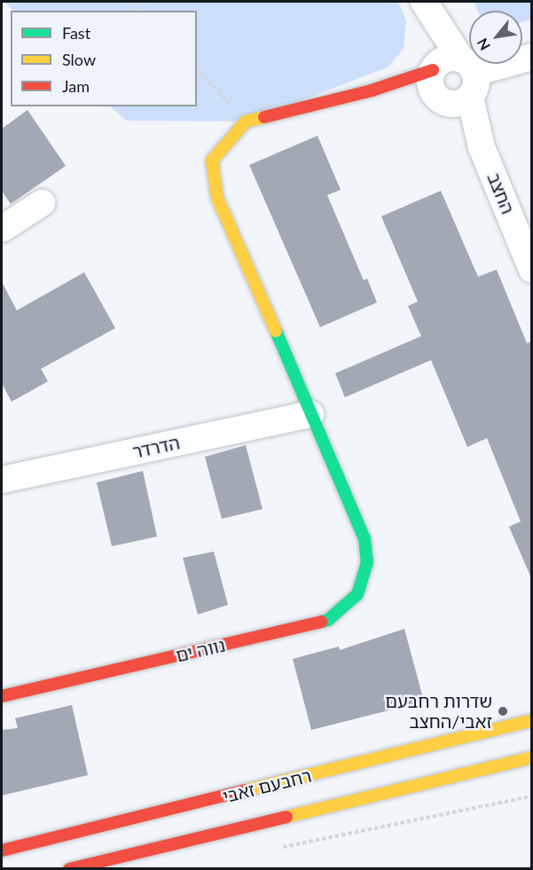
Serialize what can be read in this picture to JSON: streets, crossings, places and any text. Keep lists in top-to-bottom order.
{
  "streets": {
    "street": [
      "החצב",
      "הדרדר",
      "נווה ים",
      "רחבעם זאבי"
    ]
  },
  "crossings": [
    ["הדרדר", "נווה ים"]
  ],
  "places": ["שדרות רחבעם זאבי/החצב"],
  "legend": ["Fast", "Slow", "Jam"],
  "north": "bottom left"
}
